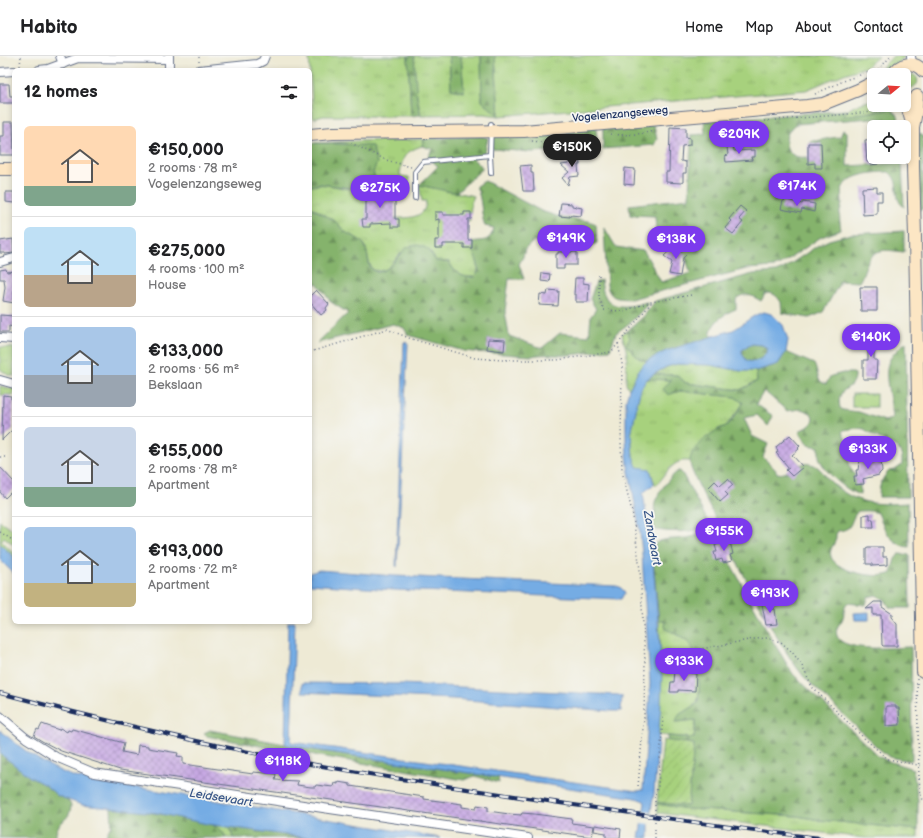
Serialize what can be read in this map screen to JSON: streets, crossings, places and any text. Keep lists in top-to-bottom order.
{
  "streets": {
    "main road": ["Vogelenzangseweg"]
  },
  "water": ["Zandvaart", "Leidsevaart"],
  "north": "right",
  "page": {
    "header": "Habito",
    "nav": [
      "Home",
      "Map",
      "About",
      "Contact"
    ],
    "heading": "12 homes",
    "list": [
      {
        "name": "€150,000",
        "note": "2 rooms · 78 m² · Vogelenzangseweg"
      },
      {
        "name": "€275,000",
        "note": "4 rooms · 100 m² · House"
      },
      {
        "name": "€133,000",
        "note": "2 rooms · 56 m² · Bekslaan"
      },
      {
        "name": "€155,000",
        "note": "2 rooms · 78 m² · Apartment"
      },
      {
        "name": "€193,000",
        "note": "2 rooms · 72 m² · Apartment"
      }
    ],
    "price": [
      "€209K",
      "€150K",
      "€174K",
      "€275K",
      "€149K",
      "€138K",
      "€140K",
      "€133K",
      "€155K",
      "€193K",
      "€133K",
      "€118K"
    ]
  }
}
